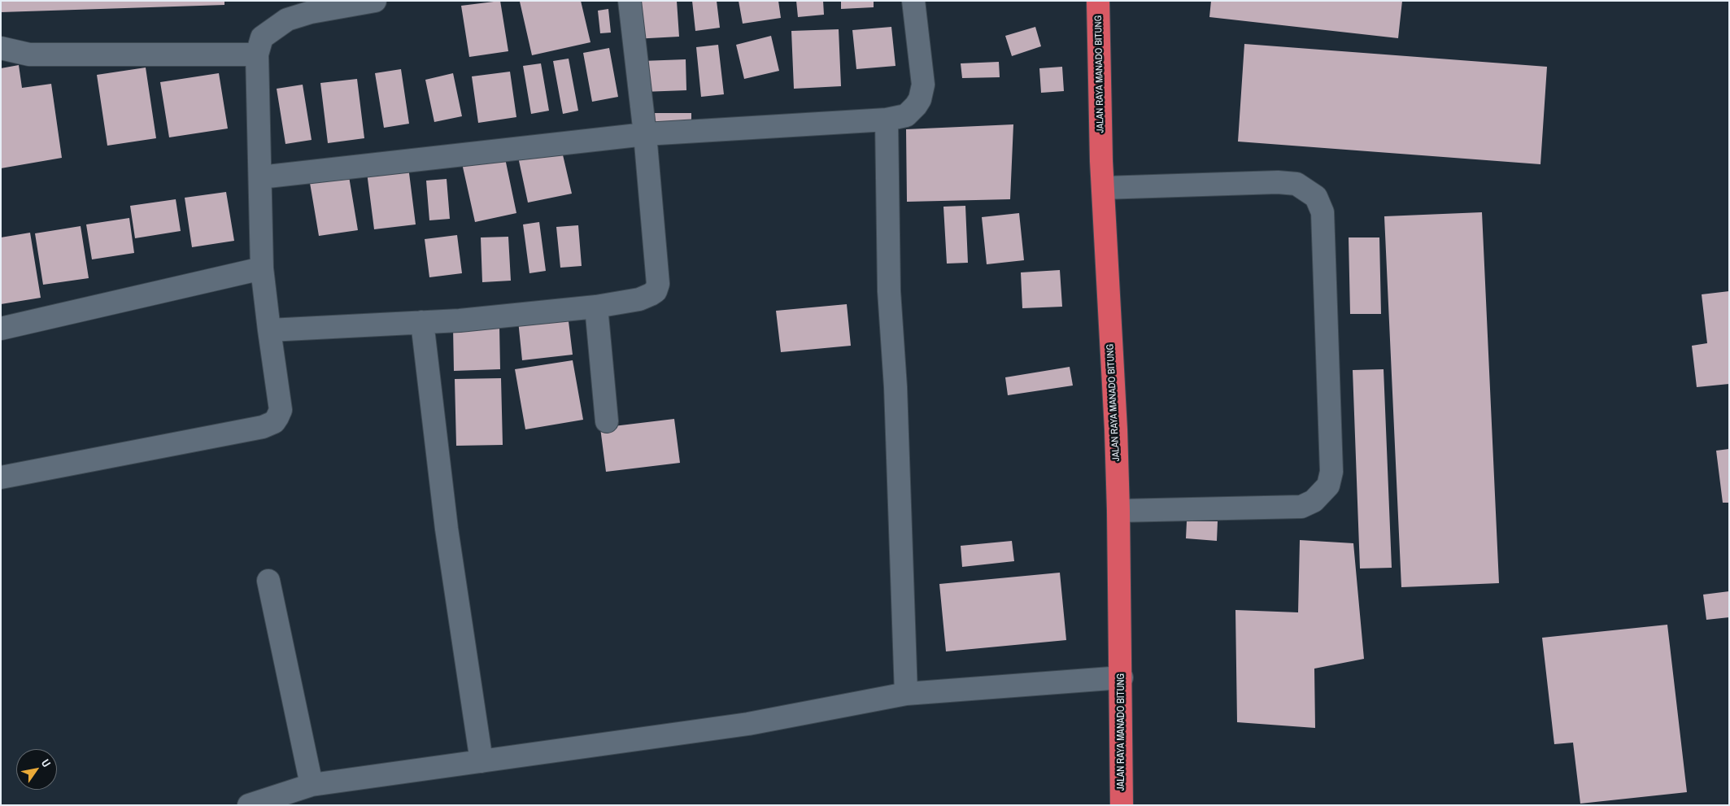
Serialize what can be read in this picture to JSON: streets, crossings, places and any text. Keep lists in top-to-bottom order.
{
  "streets": {
    "highway": ["JALAN RAYA MANADO BITUNG"]
  },
  "north": "top right"
}
